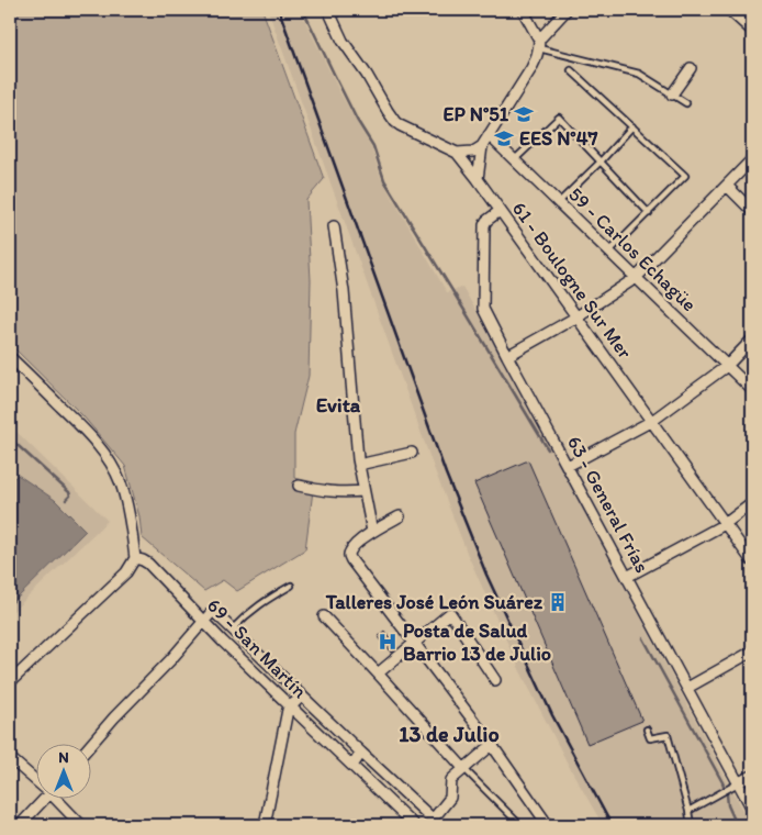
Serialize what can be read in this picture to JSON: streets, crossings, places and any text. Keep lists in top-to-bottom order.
{
  "streets": {
    "street": [
      "59 - Carlos Echagüe",
      "61 - Boulogne Sur Mer",
      "63 - General Frías",
      "69 - San Martín"
    ]
  },
  "crossings": [
    ["61 - Boulogne Sur Mer", "63 - General Frías"]
  ],
  "districts": ["Evita", "13 de Julio"],
  "places": {
    "school or university": ["EP N°51", "EES N°47"],
    "building": ["Talleres José León Suárez"],
    "hospital": ["Posta de Salud Barrio 13 de Julio"]
  },
  "north": "top"
}
